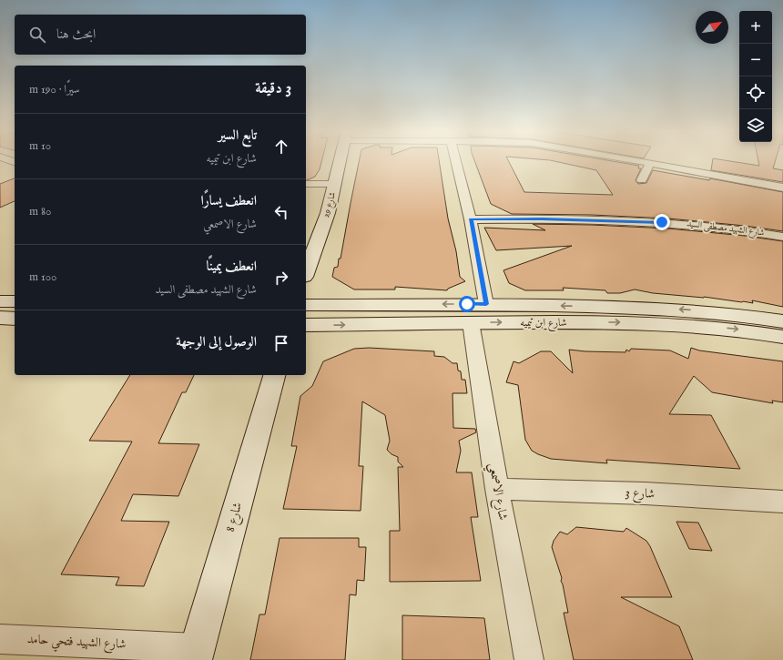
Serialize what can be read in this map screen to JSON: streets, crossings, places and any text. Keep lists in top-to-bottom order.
{
  "streets": {
    "street": [
      "شارع 29",
      "شارع الشهيد مصطفى السيد",
      "شارع ابن تيميه",
      "شارع الاصمعي",
      "شارع 3",
      "شارع 8",
      "شارع الشهيد فتحي حامد"
    ]
  },
  "crossings": [
    ["شارع ابن تيميه", "شارع الاصمعي"],
    ["شارع الاصمعي", "شارع 3"],
    ["شارع 8", "شارع الشهيد فتحي حامد"]
  ],
  "north": "top right",
  "page": {
    "map_buttons": ["+", "−"],
    "search": "ابحث هنا",
    "heading": ["3 دقيقة", "سيرًا · 190 m"],
    "list": [
      ["تابع السير", "شارع ابن تيميه", "10 m"],
      ["انعطف يسارًا", "شارع الاصمعي", "80 m"],
      ["انعطف يمينًا", "شارع الشهيد مصطفى السيد", "100 m"],
      "الوصول إلى الوجهة"
    ]
  }
}
